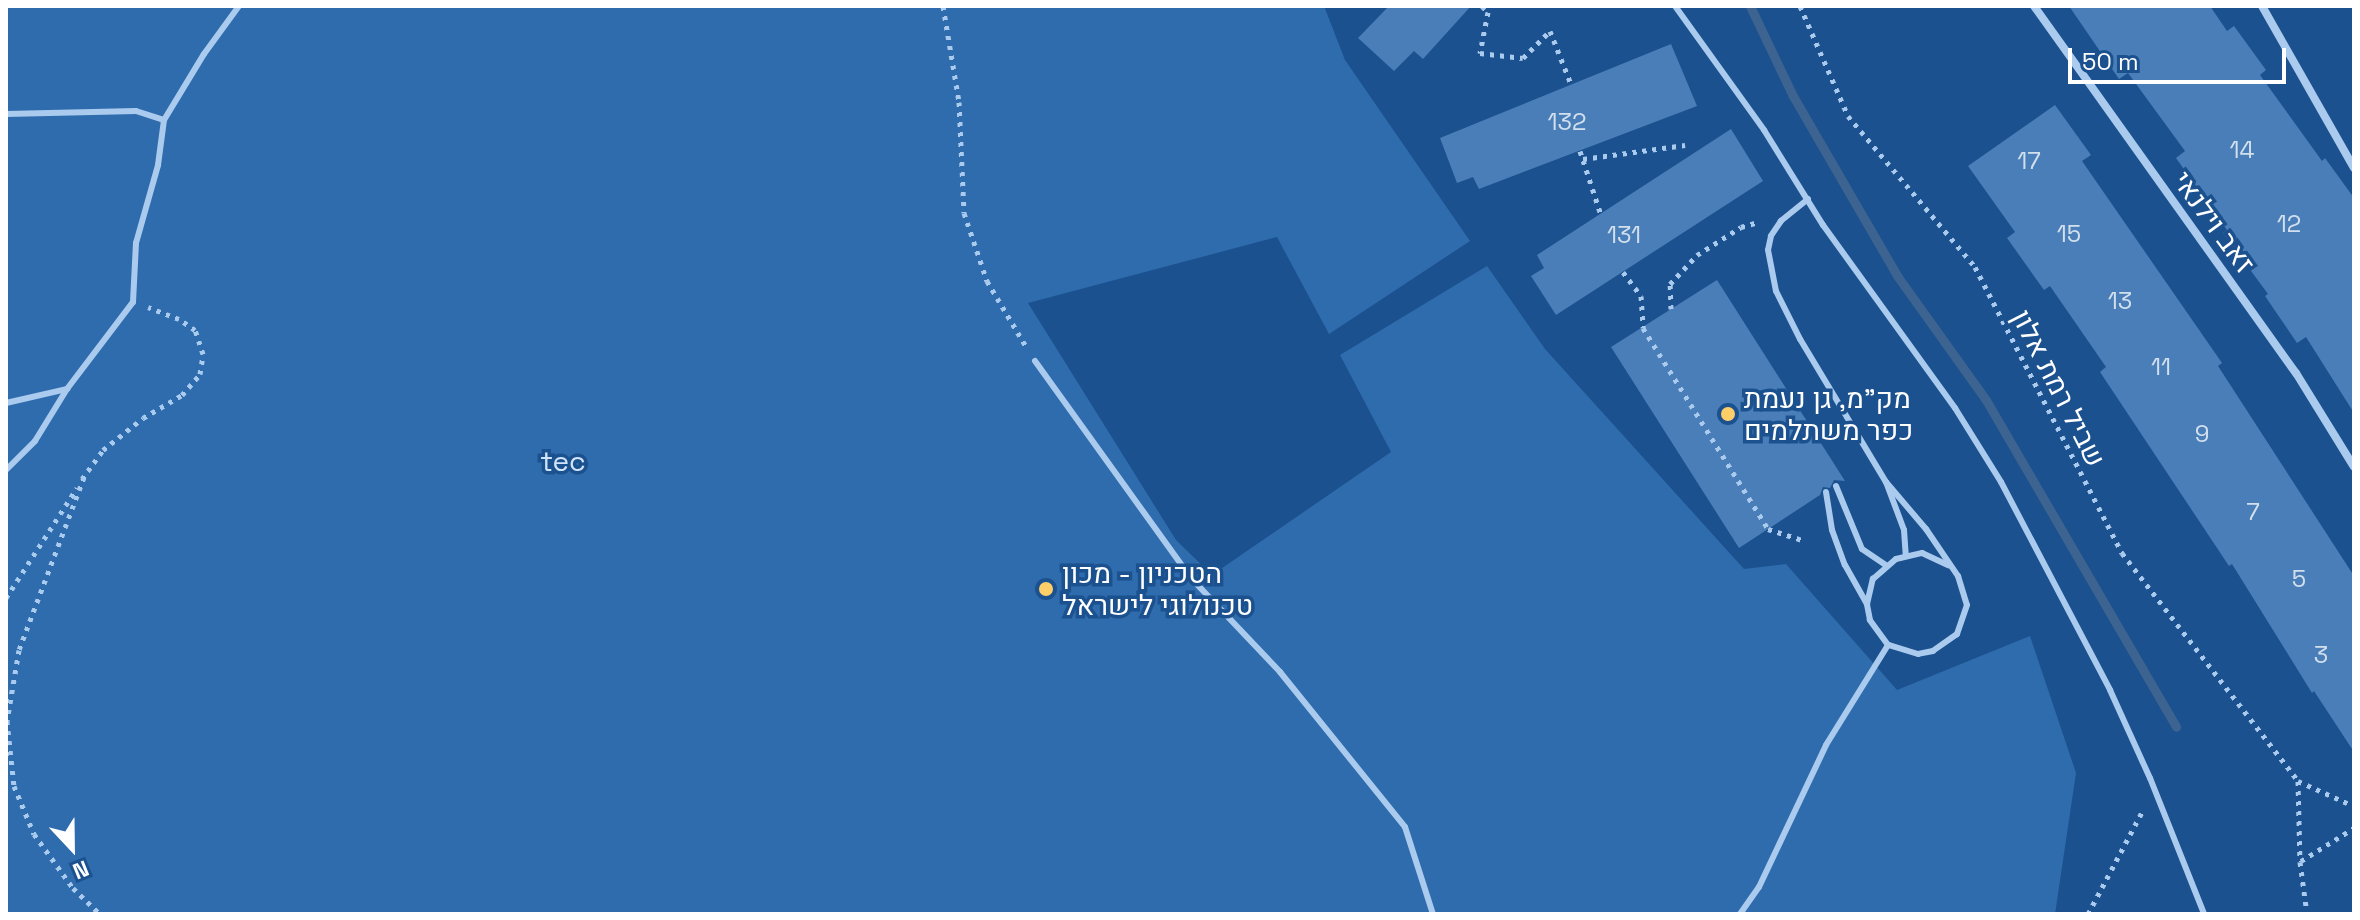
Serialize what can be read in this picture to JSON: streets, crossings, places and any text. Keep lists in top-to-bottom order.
{
  "streets": {
    "street": ["זאב וילנאי"],
    "path": ["שביל רמת אלון"]
  },
  "parks": ["tec"],
  "places": ["מק\"מ, גן נעמת כפר משתלמים", "הטכניון - מכון טכנולוגי לישראל"],
  "house_numbers": [
    "132",
    "14",
    "17",
    "12",
    "15",
    "131",
    "13",
    "11",
    "9",
    "7",
    "5",
    "3"
  ],
  "scale_bar": "50 m",
  "north": "bottom"
}
